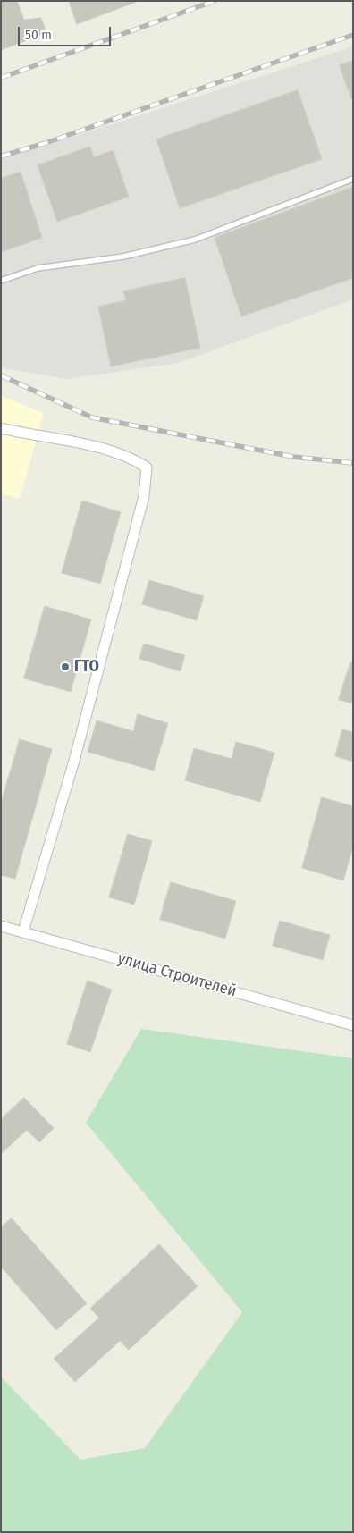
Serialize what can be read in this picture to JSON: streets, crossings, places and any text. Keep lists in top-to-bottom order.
{
  "streets": {
    "street": ["улица Строителей"]
  },
  "places": ["ГТО"],
  "scale_bar": "50 m"
}
